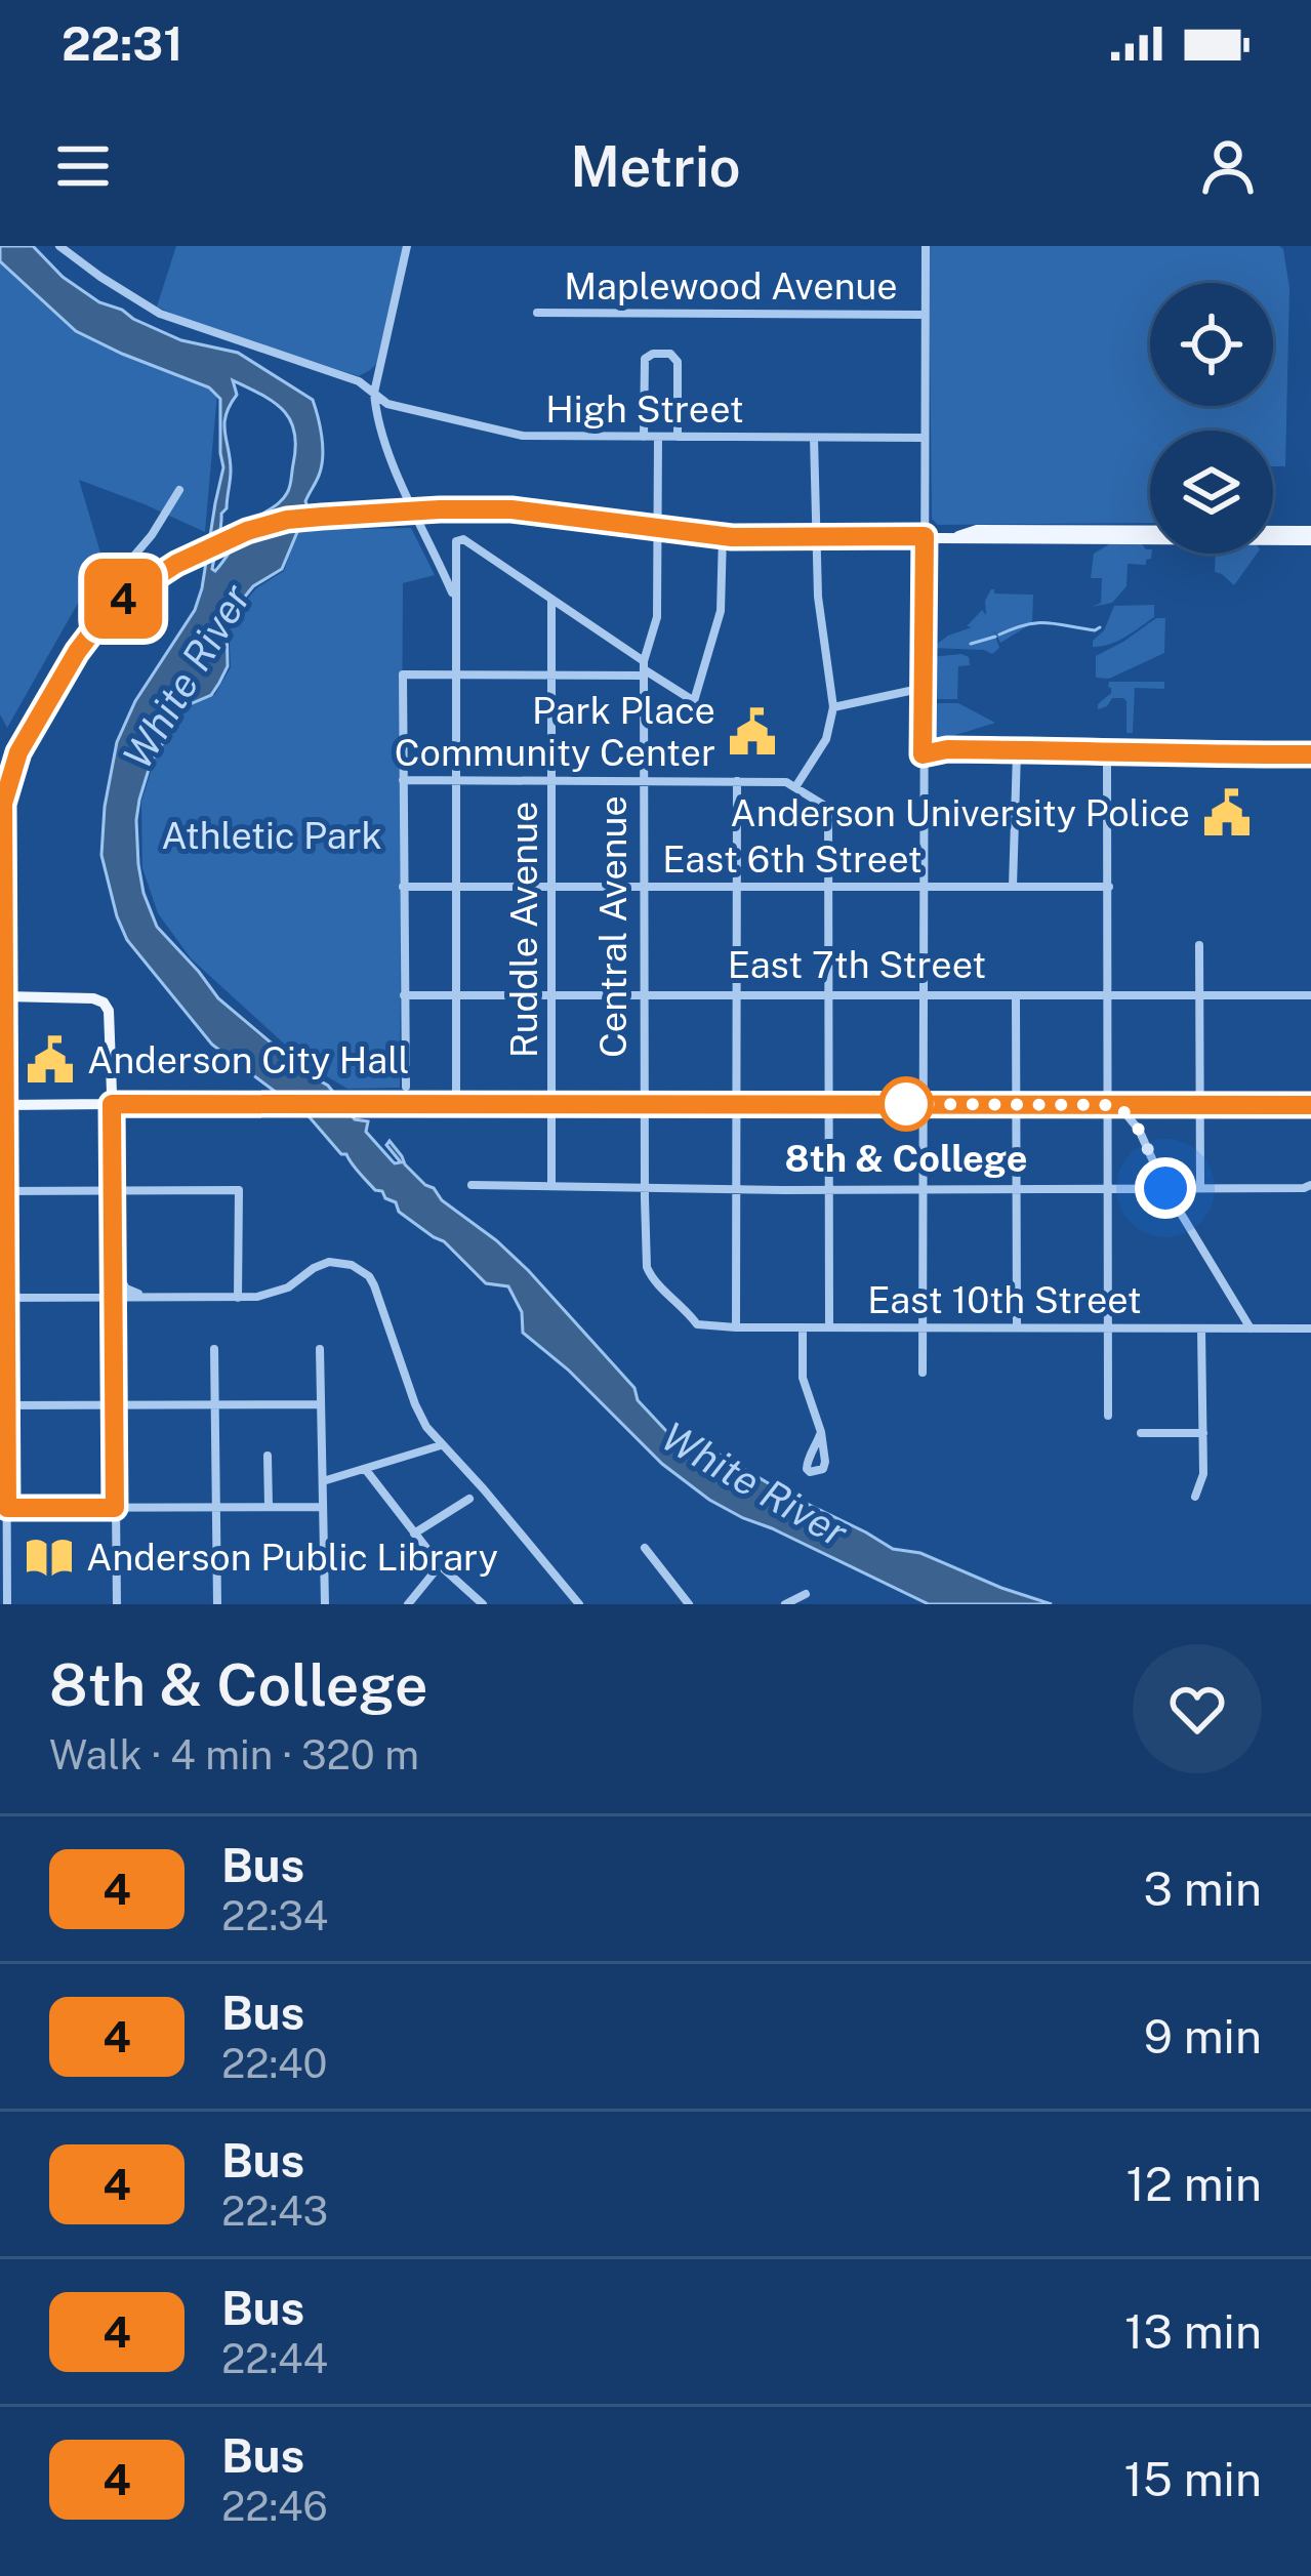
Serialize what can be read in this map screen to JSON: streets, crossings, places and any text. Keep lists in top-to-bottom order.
{
  "streets": {
    "street": [
      "Maplewood Avenue",
      "High Street",
      "East 6th Street",
      "Central Avenue",
      "Ruddle Avenue",
      "East 7th Street",
      "East 10th Street"
    ]
  },
  "crossings": [
    ["High Street", "Central Avenue"],
    ["East 6th Street", "Central Avenue"],
    ["East 6th Street", "Ruddle Avenue"],
    ["Central Avenue", "East 7th Street"],
    ["Central Avenue", "East 10th Street"],
    ["Ruddle Avenue", "East 7th Street"]
  ],
  "water": ["White River"],
  "parks": ["Athletic Park"],
  "places": {
    "public building": ["Park Place Community Center", "Anderson University Police", "Anderson City Hall"],
    "other": ["8th & College"],
    "library": ["Anderson Public Library"]
  },
  "lines": ["bus line 4"],
  "page": {
    "status": "22:31",
    "header": "Metrio",
    "on_map": "4",
    "heading": ["8th & College", "Walk · 4 min · 320 m"],
    "list": [
      {
        "mark": "4",
        "name": "Bus",
        "note": "22:34",
        "value": "3 min"
      },
      {
        "mark": "4",
        "name": "Bus",
        "note": "22:40",
        "value": "9 min"
      },
      {
        "mark": "4",
        "name": "Bus",
        "note": "22:43",
        "value": "12 min"
      },
      {
        "mark": "4",
        "name": "Bus",
        "note": "22:44",
        "value": "13 min"
      },
      {
        "mark": "4",
        "name": "Bus",
        "note": "22:46",
        "value": "15 min"
      }
    ]
  }
}
